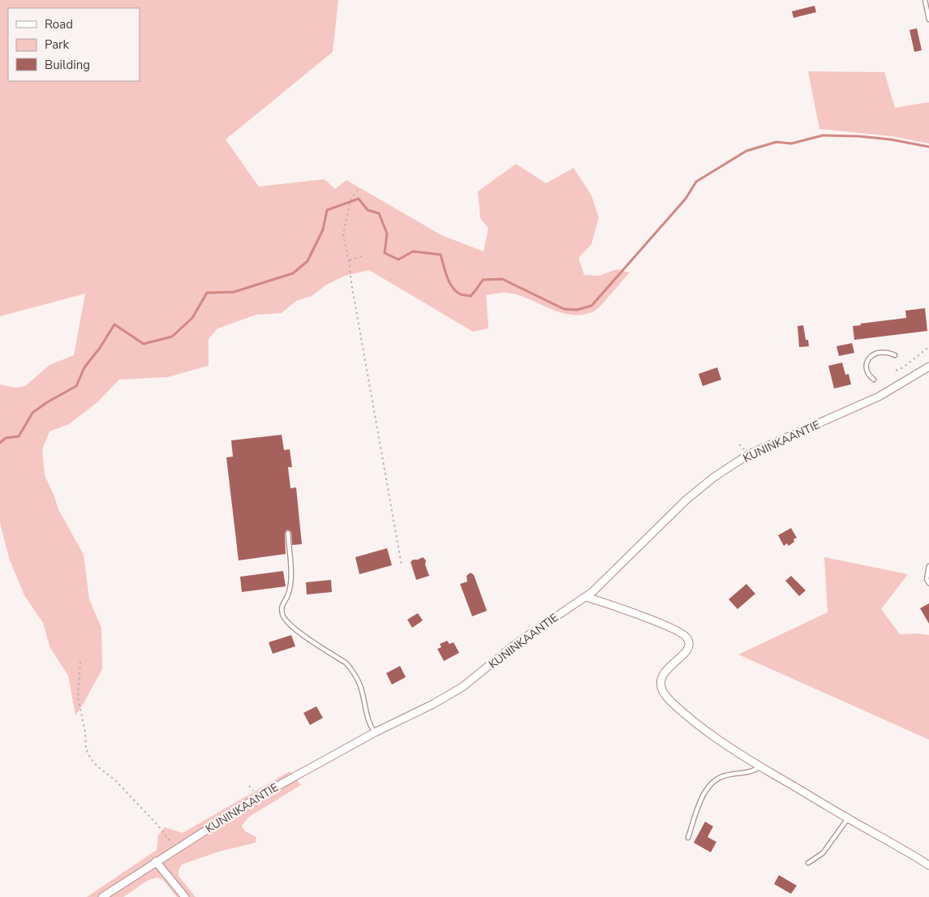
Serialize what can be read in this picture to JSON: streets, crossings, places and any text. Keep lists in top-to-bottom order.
{
  "streets": {
    "street": ["KUNINKAANTIE"]
  },
  "legend": ["Road", "Park", "Building"]
}
